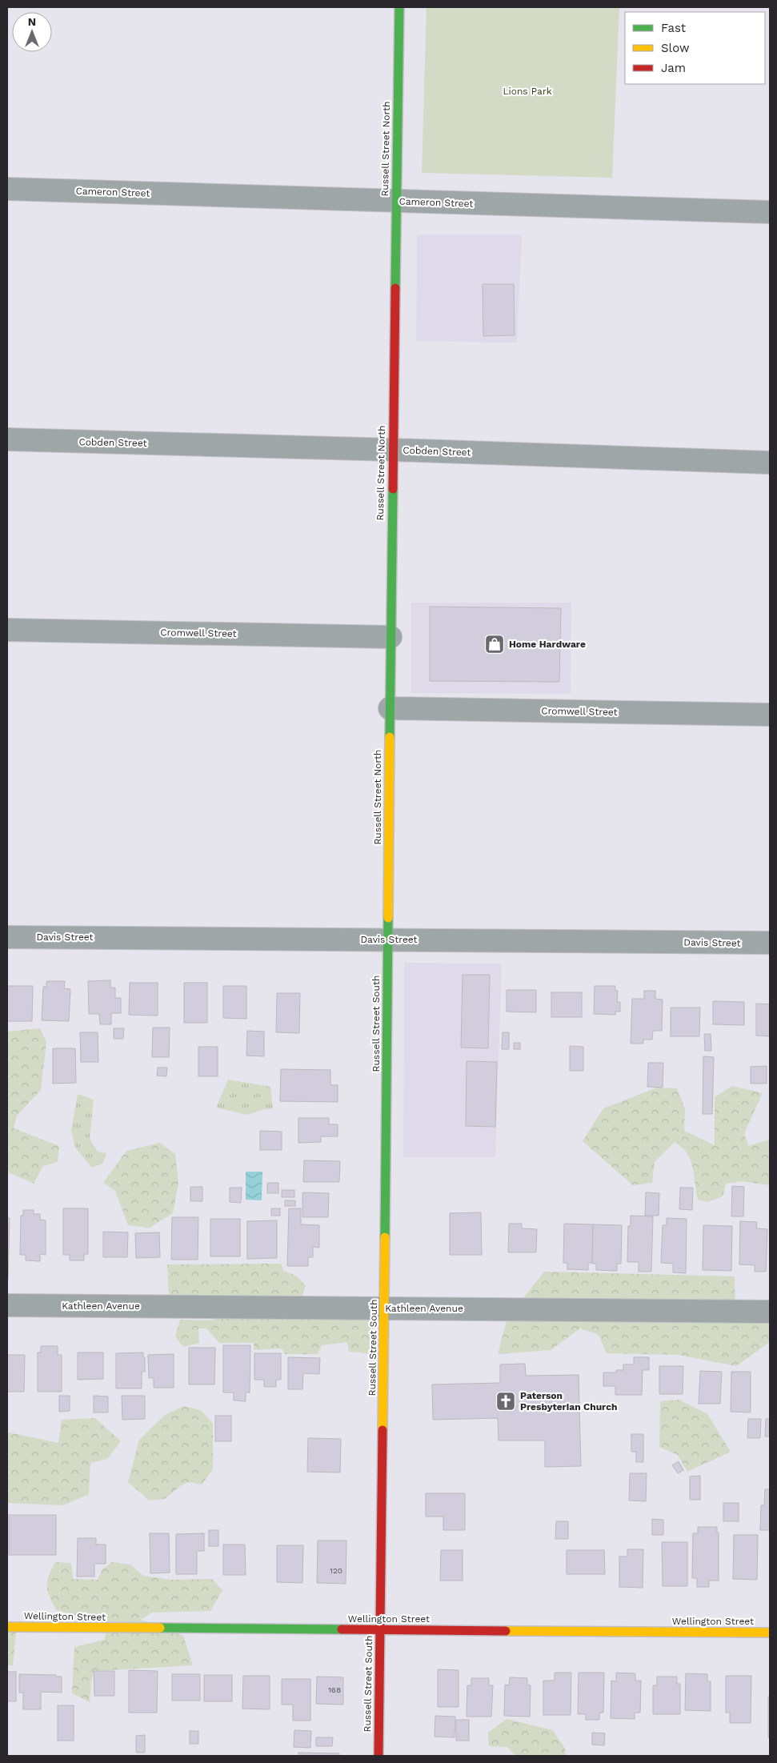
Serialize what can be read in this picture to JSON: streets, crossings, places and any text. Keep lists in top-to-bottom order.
{
  "streets": {
    "street": [
      "Russell Street North",
      "Cameron Street",
      "Cobden Street",
      "Cromwell Street",
      "Davis Street",
      "Russell Street South",
      "Kathleen Avenue",
      "Wellington Street"
    ]
  },
  "crossings": [
    ["Russell Street North", "Cameron Street"],
    ["Russell Street North", "Cobden Street"],
    ["Russell Street North", "Cromwell Street"],
    ["Russell Street North", "Davis Street"],
    ["Russell Street North", "Russell Street South"],
    ["Davis Street", "Russell Street South"],
    ["Russell Street South", "Kathleen Avenue"],
    ["Russell Street South", "Wellington Street"]
  ],
  "parks": ["Lions Park"],
  "places": {
    "shop": ["Home Hardware"],
    "church": ["Paterson Presbyterian Church"]
  },
  "house_numbers": ["120", "168"],
  "legend": ["Fast", "Slow", "Jam"],
  "north": "top"
}
